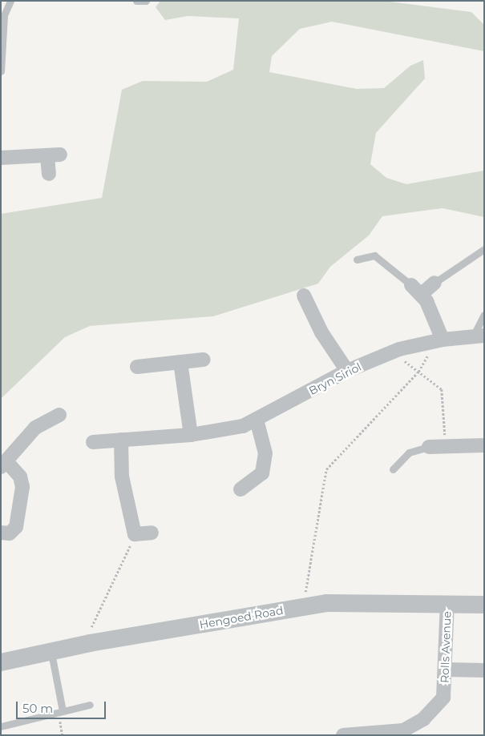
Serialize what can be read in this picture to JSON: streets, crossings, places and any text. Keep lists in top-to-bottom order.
{
  "streets": {
    "street": ["Bryn Siriol", "Hengoed Road", "Rolls Avenue"]
  },
  "crossings": [
    ["Hengoed Road", "Rolls Avenue"]
  ],
  "scale_bar": "50 m"
}
